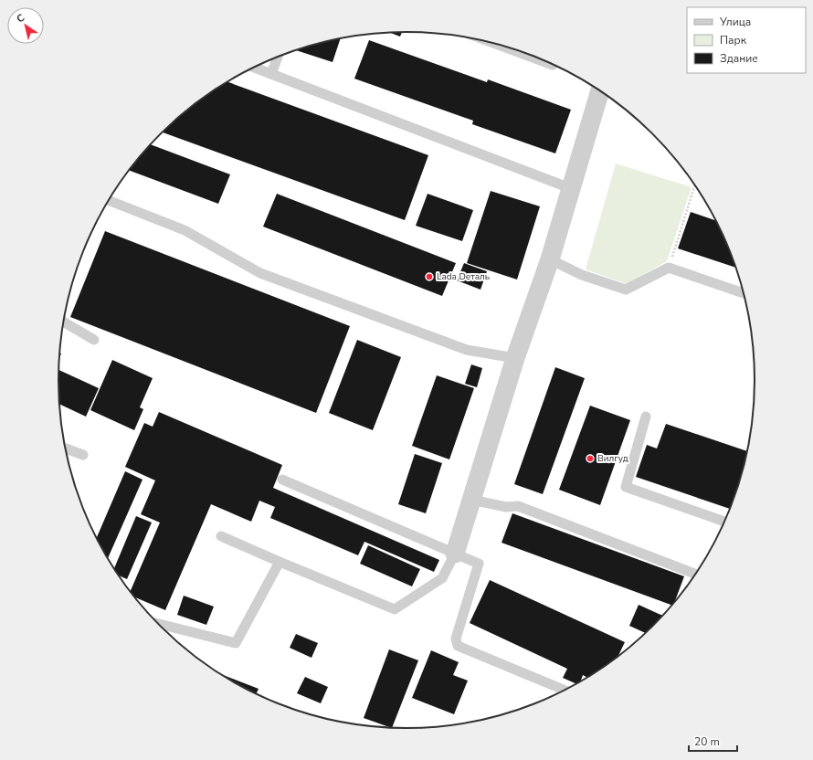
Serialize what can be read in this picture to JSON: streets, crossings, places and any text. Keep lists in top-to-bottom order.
{
  "places": ["Lada Dеталь", "Вилгуд"],
  "legend": ["Улица", "Парк", "Здание"],
  "scale_bar": "20 m",
  "north": "top left"
}
